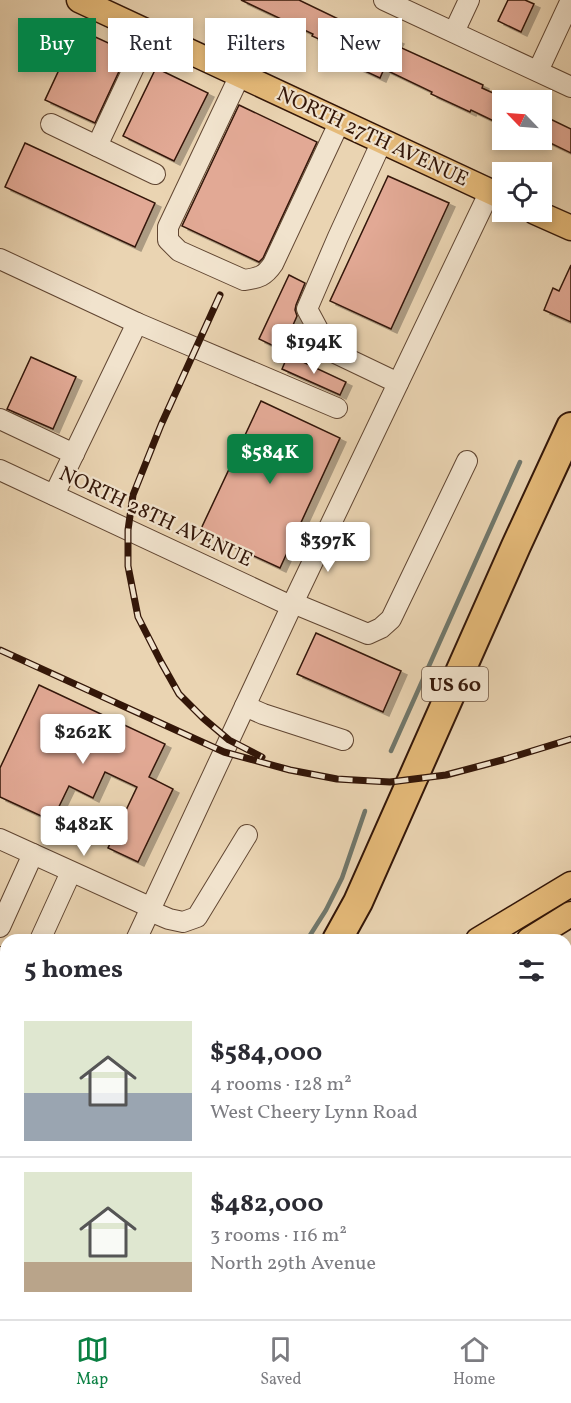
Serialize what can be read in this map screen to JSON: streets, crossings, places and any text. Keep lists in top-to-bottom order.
{
  "streets": {
    "highway": ["US 60"],
    "main road": ["NORTH 27TH AVENUE"],
    "street": ["NORTH 28TH AVENUE"]
  },
  "north": "top left",
  "page": {
    "chip": [
      "Buy",
      "Rent",
      "Filters",
      "New"
    ],
    "price": [
      "$194K",
      "$584K",
      "$397K",
      "$262K",
      "$482K"
    ],
    "heading": "5 homes",
    "list": [
      {
        "name": "$584,000",
        "note": "4 rooms · 128 m² · West Cheery Lynn Road"
      },
      {
        "name": "$482,000",
        "note": "3 rooms · 116 m² · North 29th Avenue"
      }
    ],
    "tabs": ["Map", "Saved", "Home"]
  }
}
